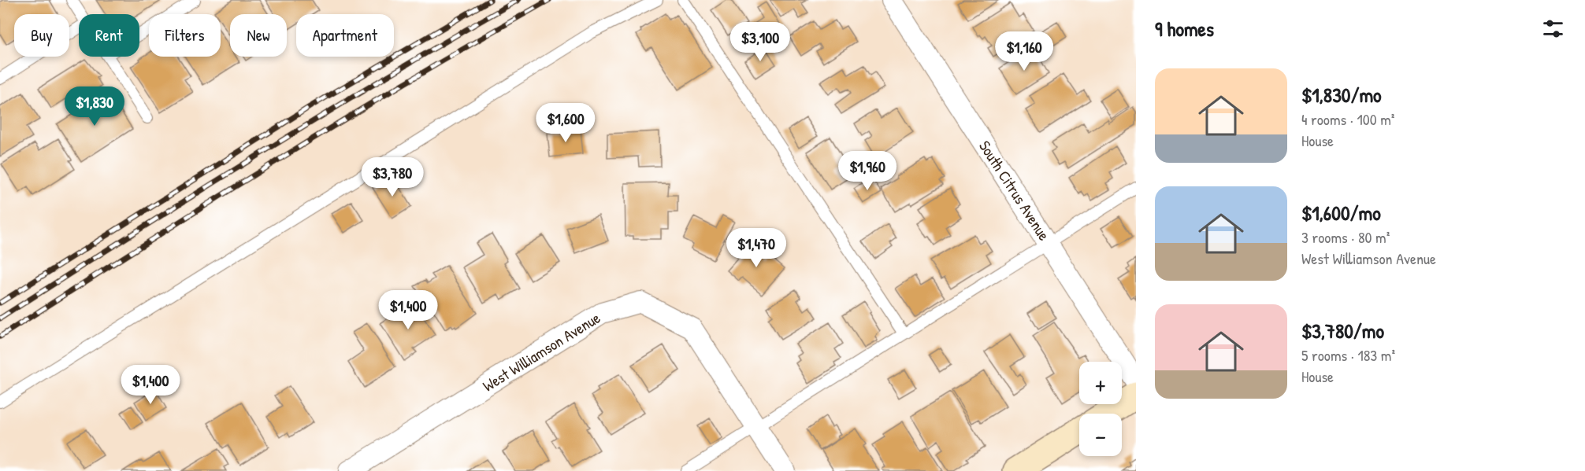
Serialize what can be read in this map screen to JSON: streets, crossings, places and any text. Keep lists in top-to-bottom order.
{
  "streets": {
    "street": ["South Citrus Avenue", "West Williamson Avenue"]
  },
  "page": {
    "heading": "9 homes",
    "chip": [
      "Buy",
      "Rent",
      "Filters",
      "New",
      "Apartment"
    ],
    "price": [
      "$3,100",
      "$1,160",
      "$1,830",
      "$1,600",
      "$1,960",
      "$3,780",
      "$1,470",
      "$1,400",
      "$1,400"
    ],
    "list": [
      {
        "name": "$1,830/mo",
        "note": "4 rooms · 100 m² · House"
      },
      {
        "name": "$1,600/mo",
        "note": "3 rooms · 80 m² · West Williamson Avenue"
      },
      {
        "name": "$3,780/mo",
        "note": "5 rooms · 183 m² · House"
      }
    ],
    "map_buttons": ["+", "−"]
  }
}
